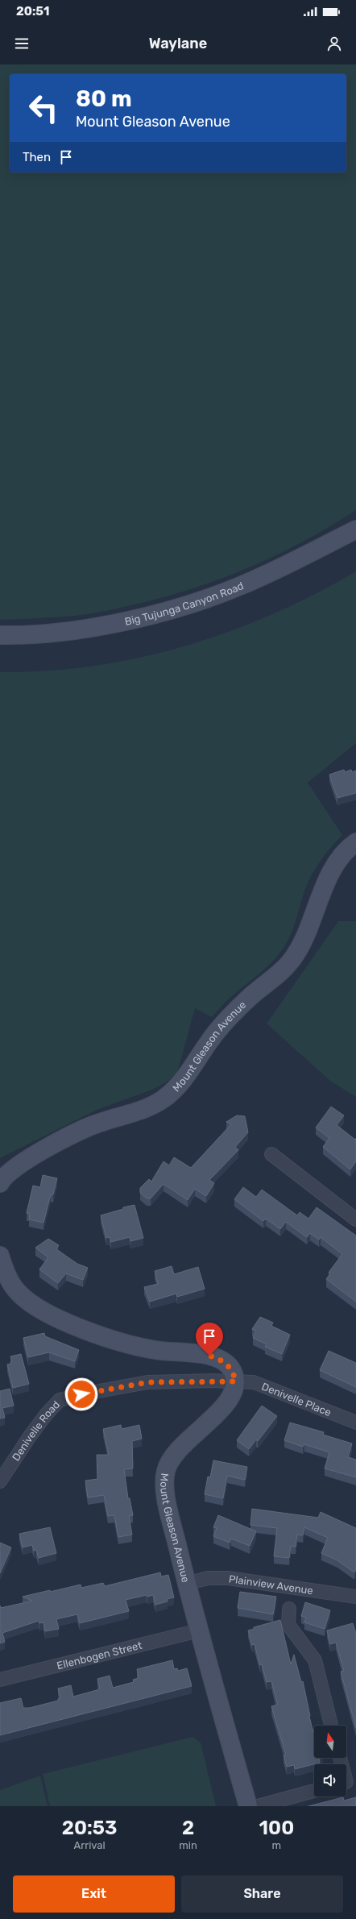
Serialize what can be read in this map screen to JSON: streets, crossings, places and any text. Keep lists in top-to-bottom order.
{
  "streets": {
    "street": [
      "Big Tujunga Canyon Road",
      "Mount Gleason Avenue",
      "Denivelle Place",
      "Denivelle Road",
      "Plainview Avenue",
      "Ellenbogen Street"
    ]
  },
  "crossings": [
    ["Mount Gleason Avenue", "Denivelle Place"],
    ["Mount Gleason Avenue", "Denivelle Road"],
    ["Mount Gleason Avenue", "Plainview Avenue"],
    ["Mount Gleason Avenue", "Ellenbogen Street"],
    ["Denivelle Place", "Denivelle Road"]
  ],
  "north": "top",
  "page": {
    "status": "20:51",
    "header": "Waylane",
    "turn": ["80 m", "Mount Gleason Avenue"],
    "then": "Then",
    "eta": [
      "20:53",
      "Arrival",
      "2",
      "min",
      "100",
      "m"
    ],
    "buttons": ["Exit", "Share"]
  }
}
